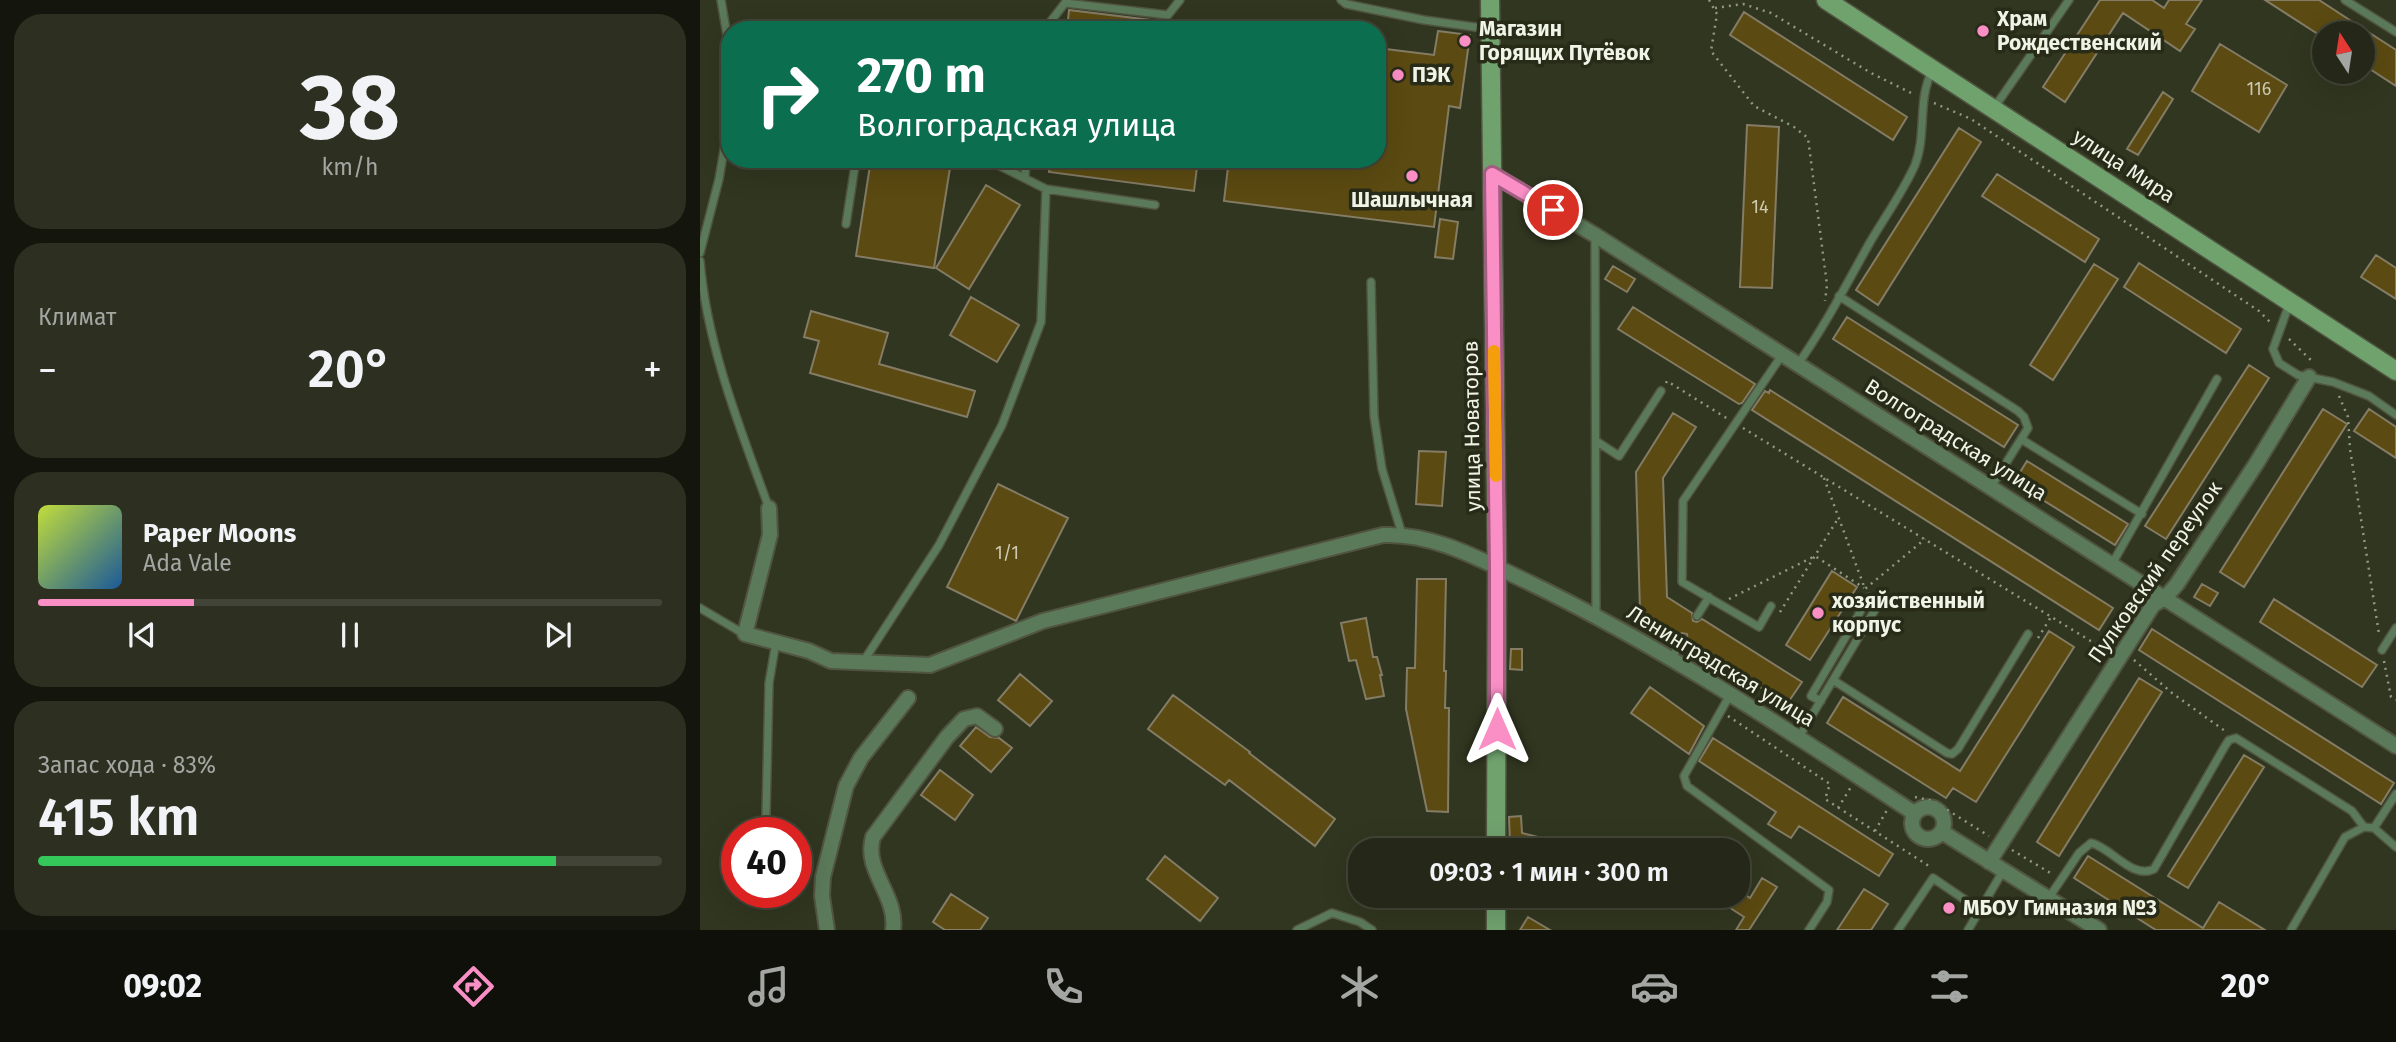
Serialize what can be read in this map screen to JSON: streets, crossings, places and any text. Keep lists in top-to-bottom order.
{
  "streets": {
    "street": [
      "улица Мира",
      "улица Новаторов",
      "Волгоградская улица",
      "Пулковский переулок",
      "Ленинградская улица"
    ]
  },
  "crossings": [
    ["улица Новаторов", "Волгоградская улица"],
    ["улица Новаторов", "Ленинградская улица"],
    ["Волгоградская улица", "Пулковский переулок"],
    ["Пулковский переулок", "Ленинградская улица"]
  ],
  "places": [
    "Храм Рождественский",
    "Магазин Горящих Путёвок",
    "ПЭК",
    "Шашлычная",
    "хозяйственный корпус",
    "МБОУ Гимназия №3"
  ],
  "house_numbers": ["116", "14", "1/1"],
  "north": "top",
  "page": {
    "tile": [
      ["38", "km/h"],
      "Климат",
      ["Запас хода · 83%", "415 km"]
    ],
    "turn": ["270 m", "Волгоградская улица"],
    "heat": ["−", "20°", "+"],
    "song": ["Paper Moons", "Ada Vale"],
    "limit": "40",
    "trip": "09:03 · 1 мин · 300 m",
    "tabs": ["09:02", "20°"]
  }
}
